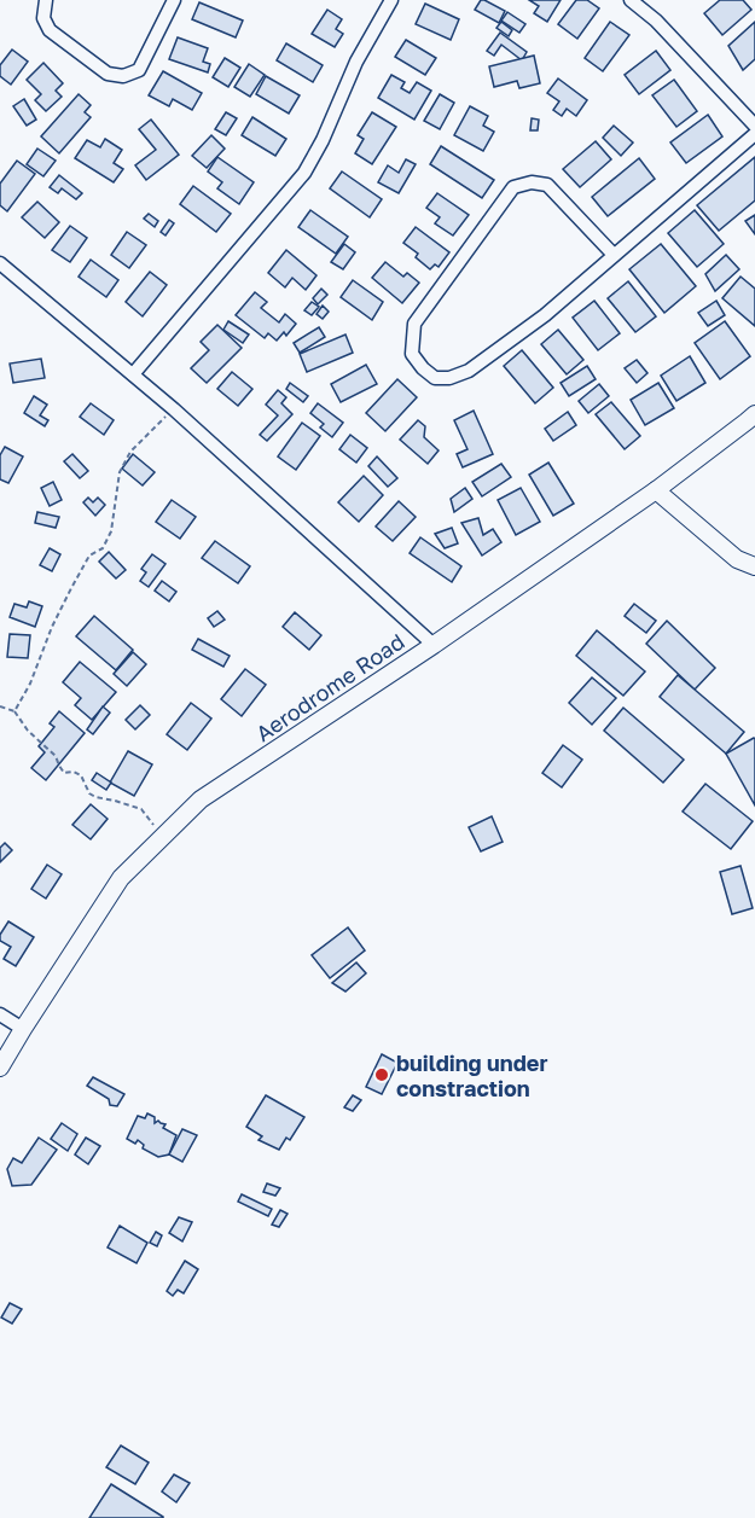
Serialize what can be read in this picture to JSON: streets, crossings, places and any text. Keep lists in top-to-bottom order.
{
  "streets": {
    "street": ["Aerodrome Road"]
  },
  "places": ["building under constraction"]
}
